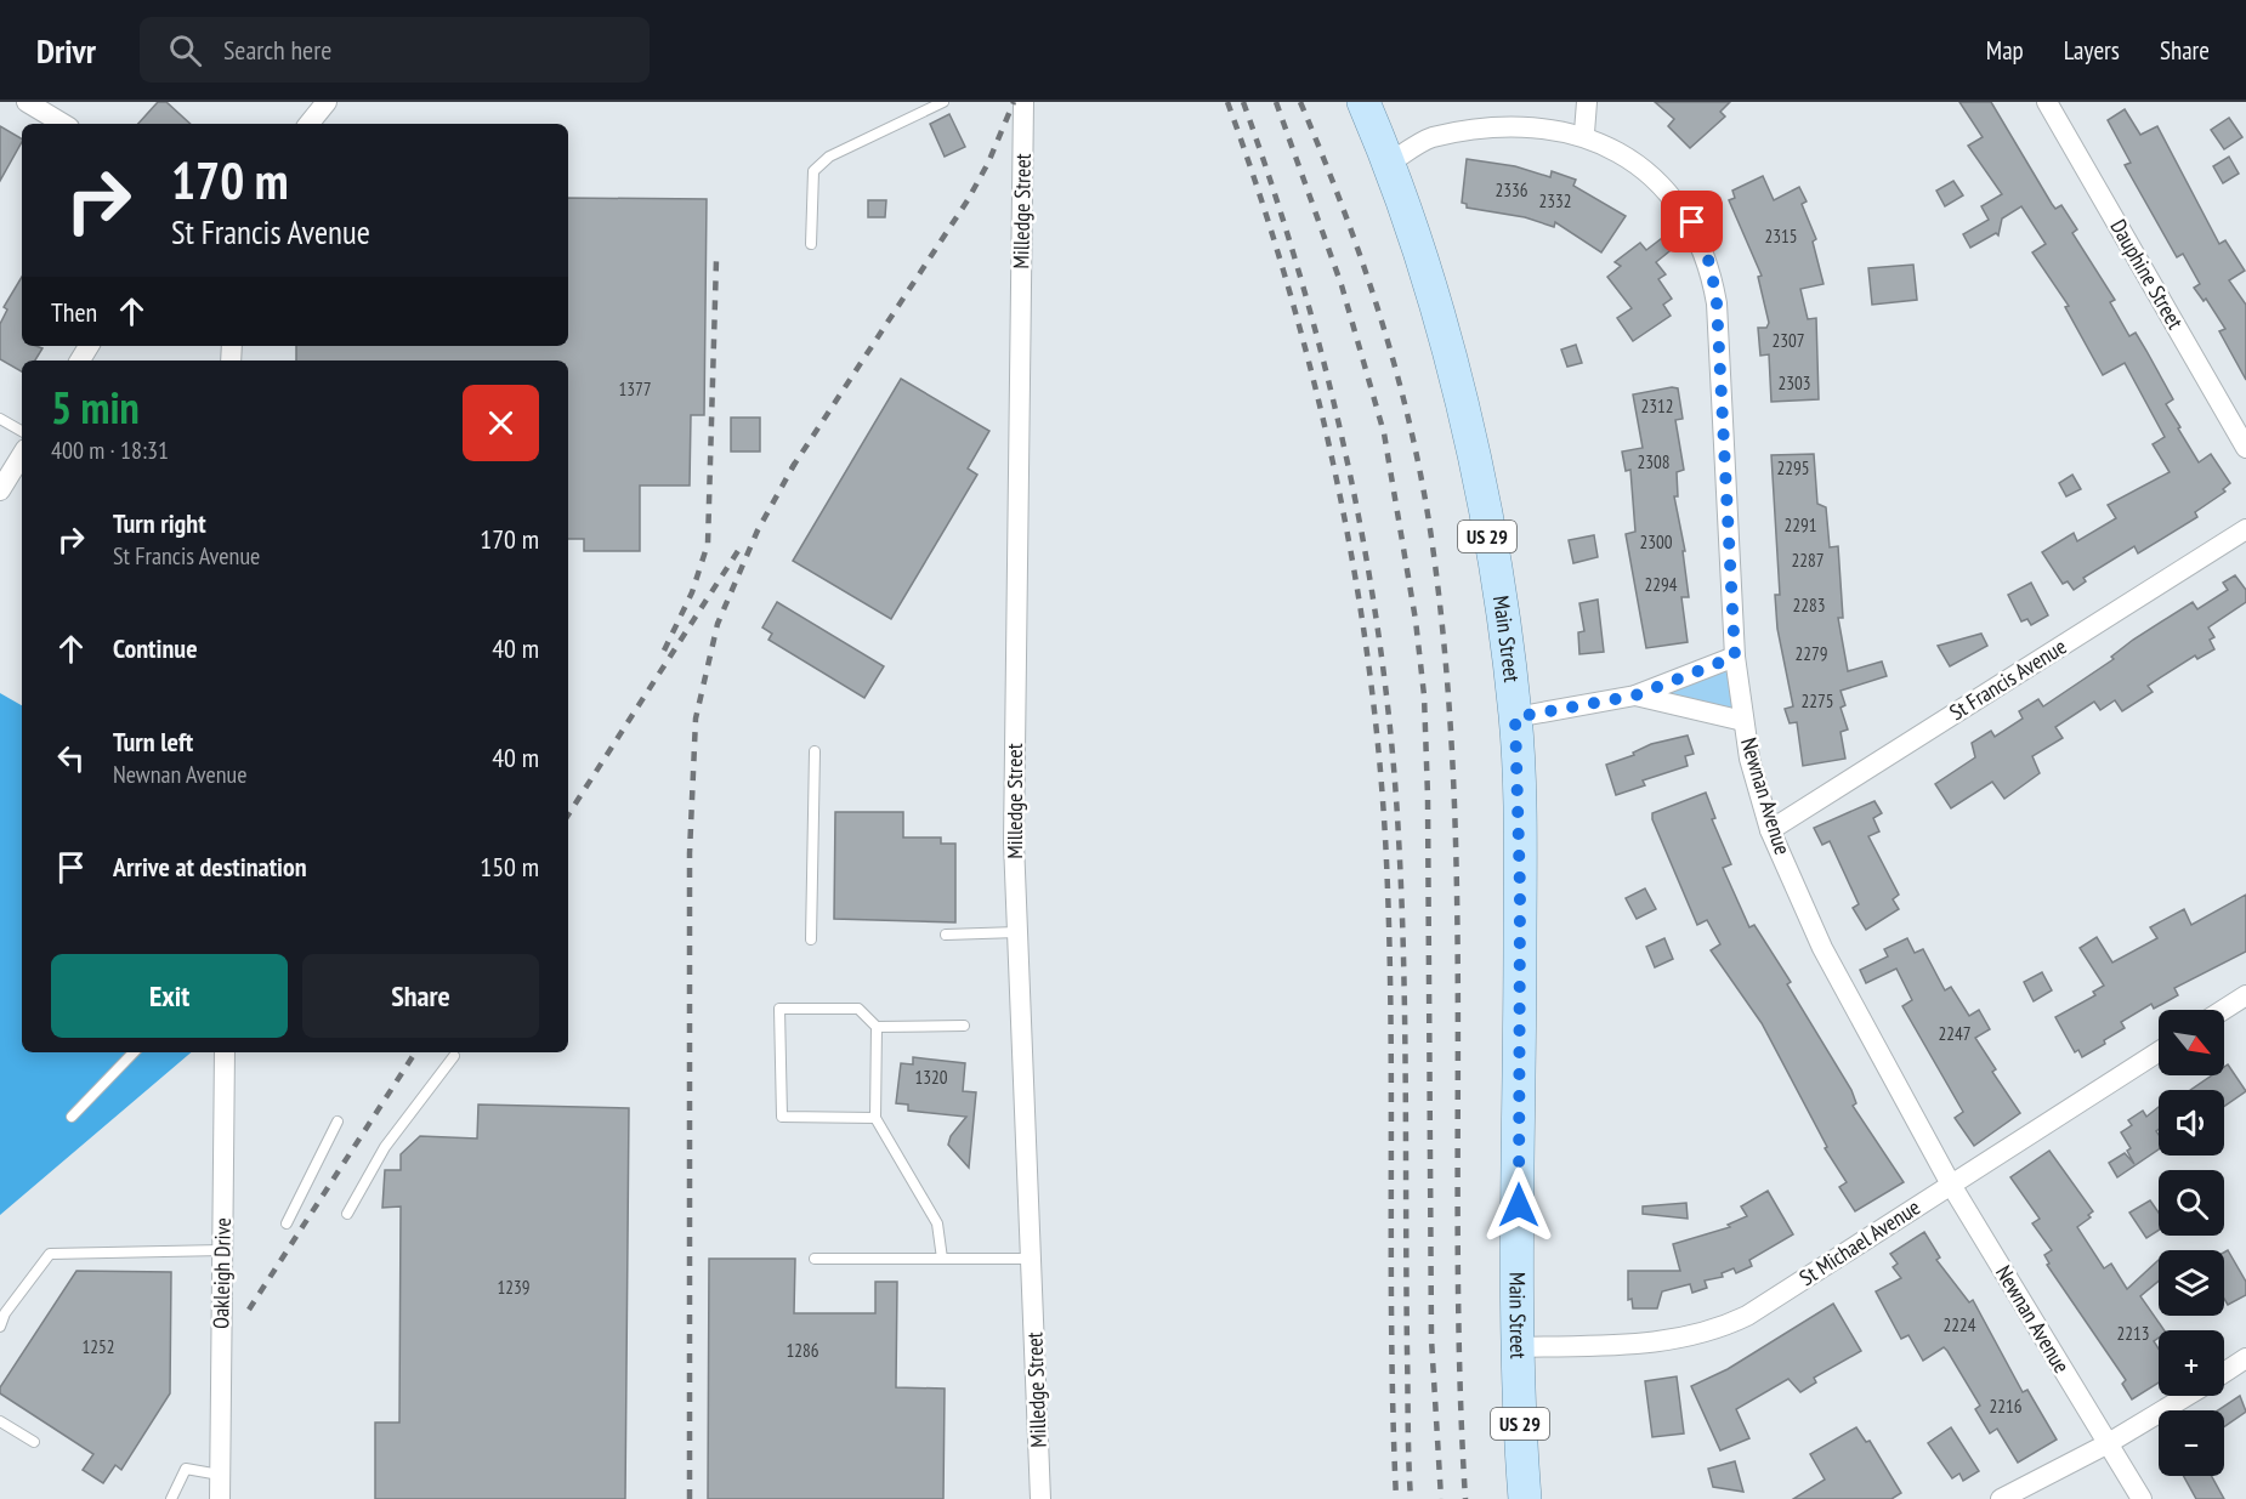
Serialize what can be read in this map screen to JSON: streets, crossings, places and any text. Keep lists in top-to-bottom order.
{
  "streets": {
    "main road": ["US 29", "Main Street"],
    "street": [
      "Milledge Street",
      "Dauphine Street",
      "St Francis Avenue",
      "Newnan Avenue",
      "St Michael Avenue",
      "Oakleigh Drive"
    ]
  },
  "crossings": [
    ["Main Street", "Newnan Avenue"],
    ["Main Street", "St Michael Avenue"],
    ["St Francis Avenue", "Newnan Avenue"],
    ["Newnan Avenue", "St Michael Avenue"]
  ],
  "house_numbers": [
    "2336",
    "2332",
    "2315",
    "2307",
    "2303",
    "1377",
    "2312",
    "2308",
    "2295",
    "2291",
    "2300",
    "2287",
    "2294",
    "2283",
    "2279",
    "2275",
    "2247",
    "1320",
    "1239",
    "2224",
    "2213",
    "1252",
    "1286",
    "2216"
  ],
  "north": "bottom right",
  "page": {
    "header": "Drivr",
    "search": "Search here",
    "nav": ["Map", "Layers", "Share"],
    "turn": ["170 m", "St Francis Avenue"],
    "then": "Then",
    "heading": ["5 min", "400 m · 18:31"],
    "list": [
      {
        "name": "Turn right",
        "note": "St Francis Avenue",
        "value": "170 m"
      },
      {
        "name": "Continue",
        "value": "40 m"
      },
      {
        "name": "Turn left",
        "note": "Newnan Avenue",
        "value": "40 m"
      },
      {
        "name": "Arrive at destination",
        "value": "150 m"
      }
    ],
    "buttons": ["Exit", "Share"],
    "map_buttons": ["+", "−"]
  }
}
